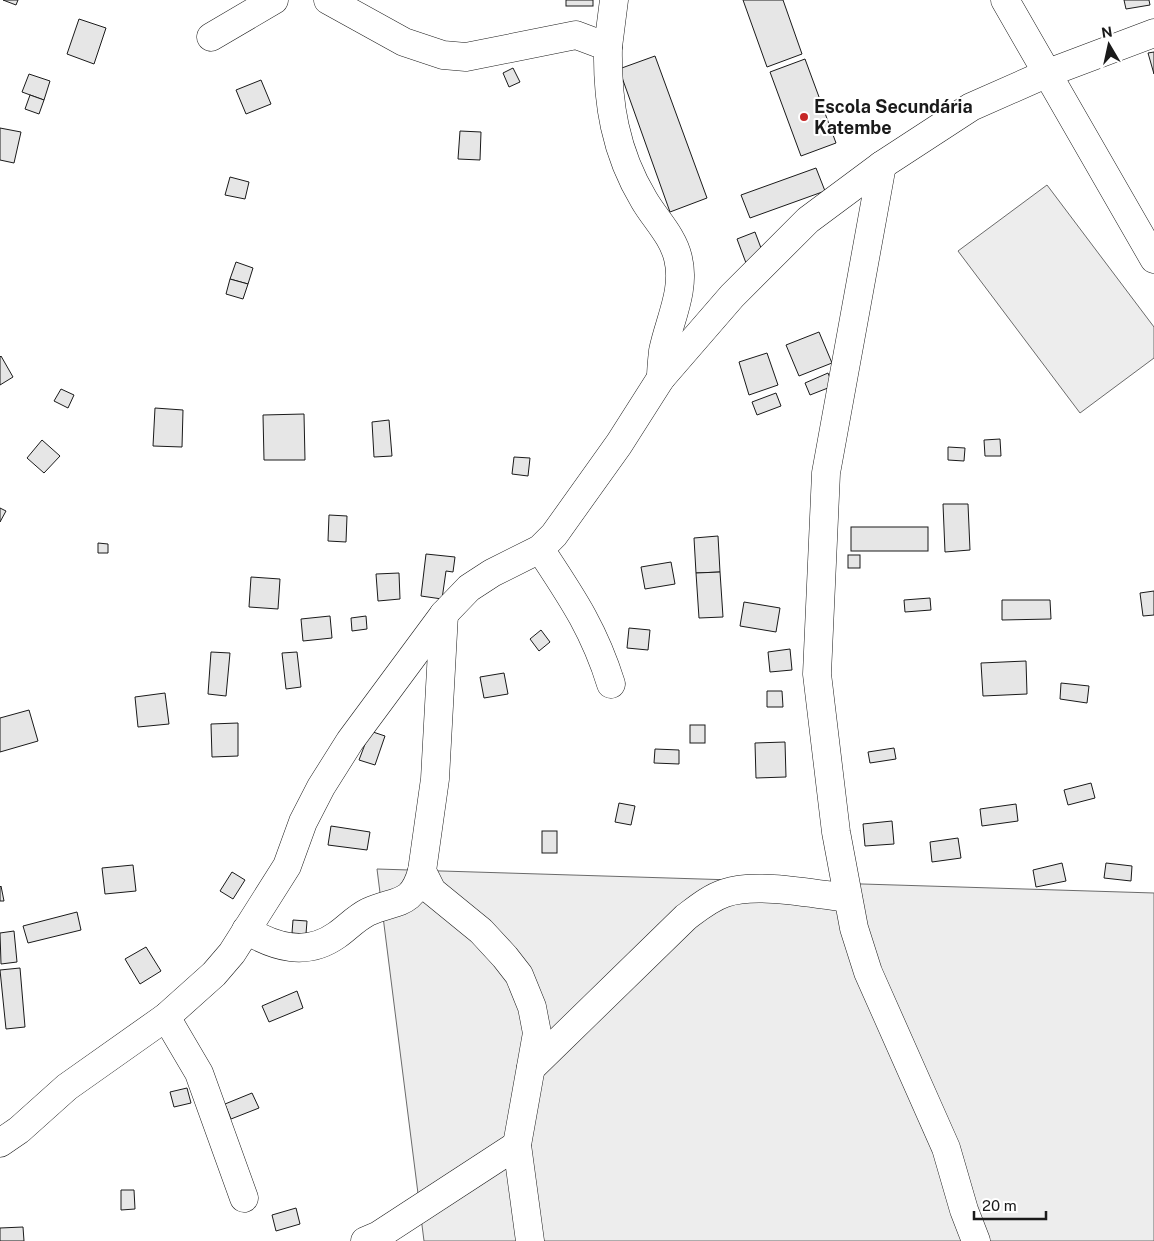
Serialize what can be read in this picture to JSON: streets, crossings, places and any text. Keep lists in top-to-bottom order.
{
  "places": ["Escola Secundária Katembe"],
  "scale_bar": "20 m",
  "north": "top"
}
